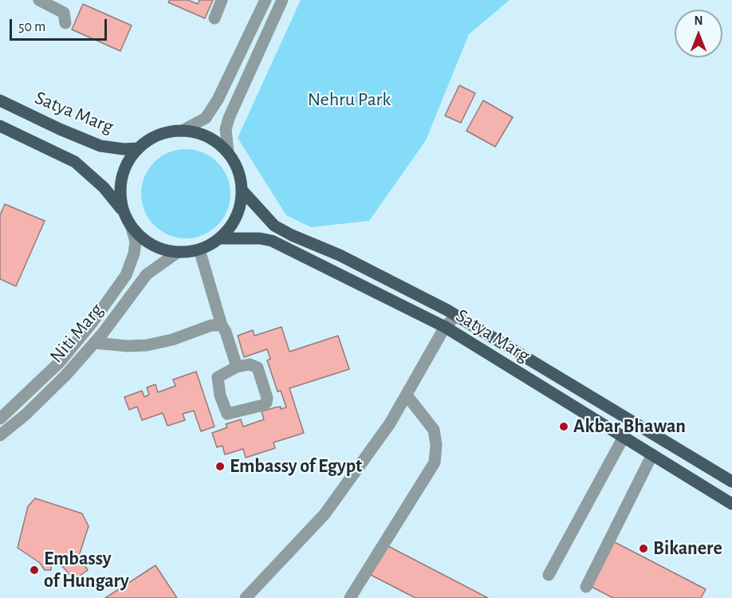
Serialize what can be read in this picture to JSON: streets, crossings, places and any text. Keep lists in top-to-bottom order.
{
  "streets": {
    "main road": ["Satya Marg"],
    "street": ["Niti Marg"]
  },
  "crossings": [
    ["Satya Marg", "Niti Marg"]
  ],
  "parks": ["Nehru Park"],
  "places": [
    "Akbar Bhawan",
    "Embassy of Egypt",
    "Bikanere",
    "Embassy of Hungary"
  ],
  "scale_bar": "50 m",
  "north": "top"
}
